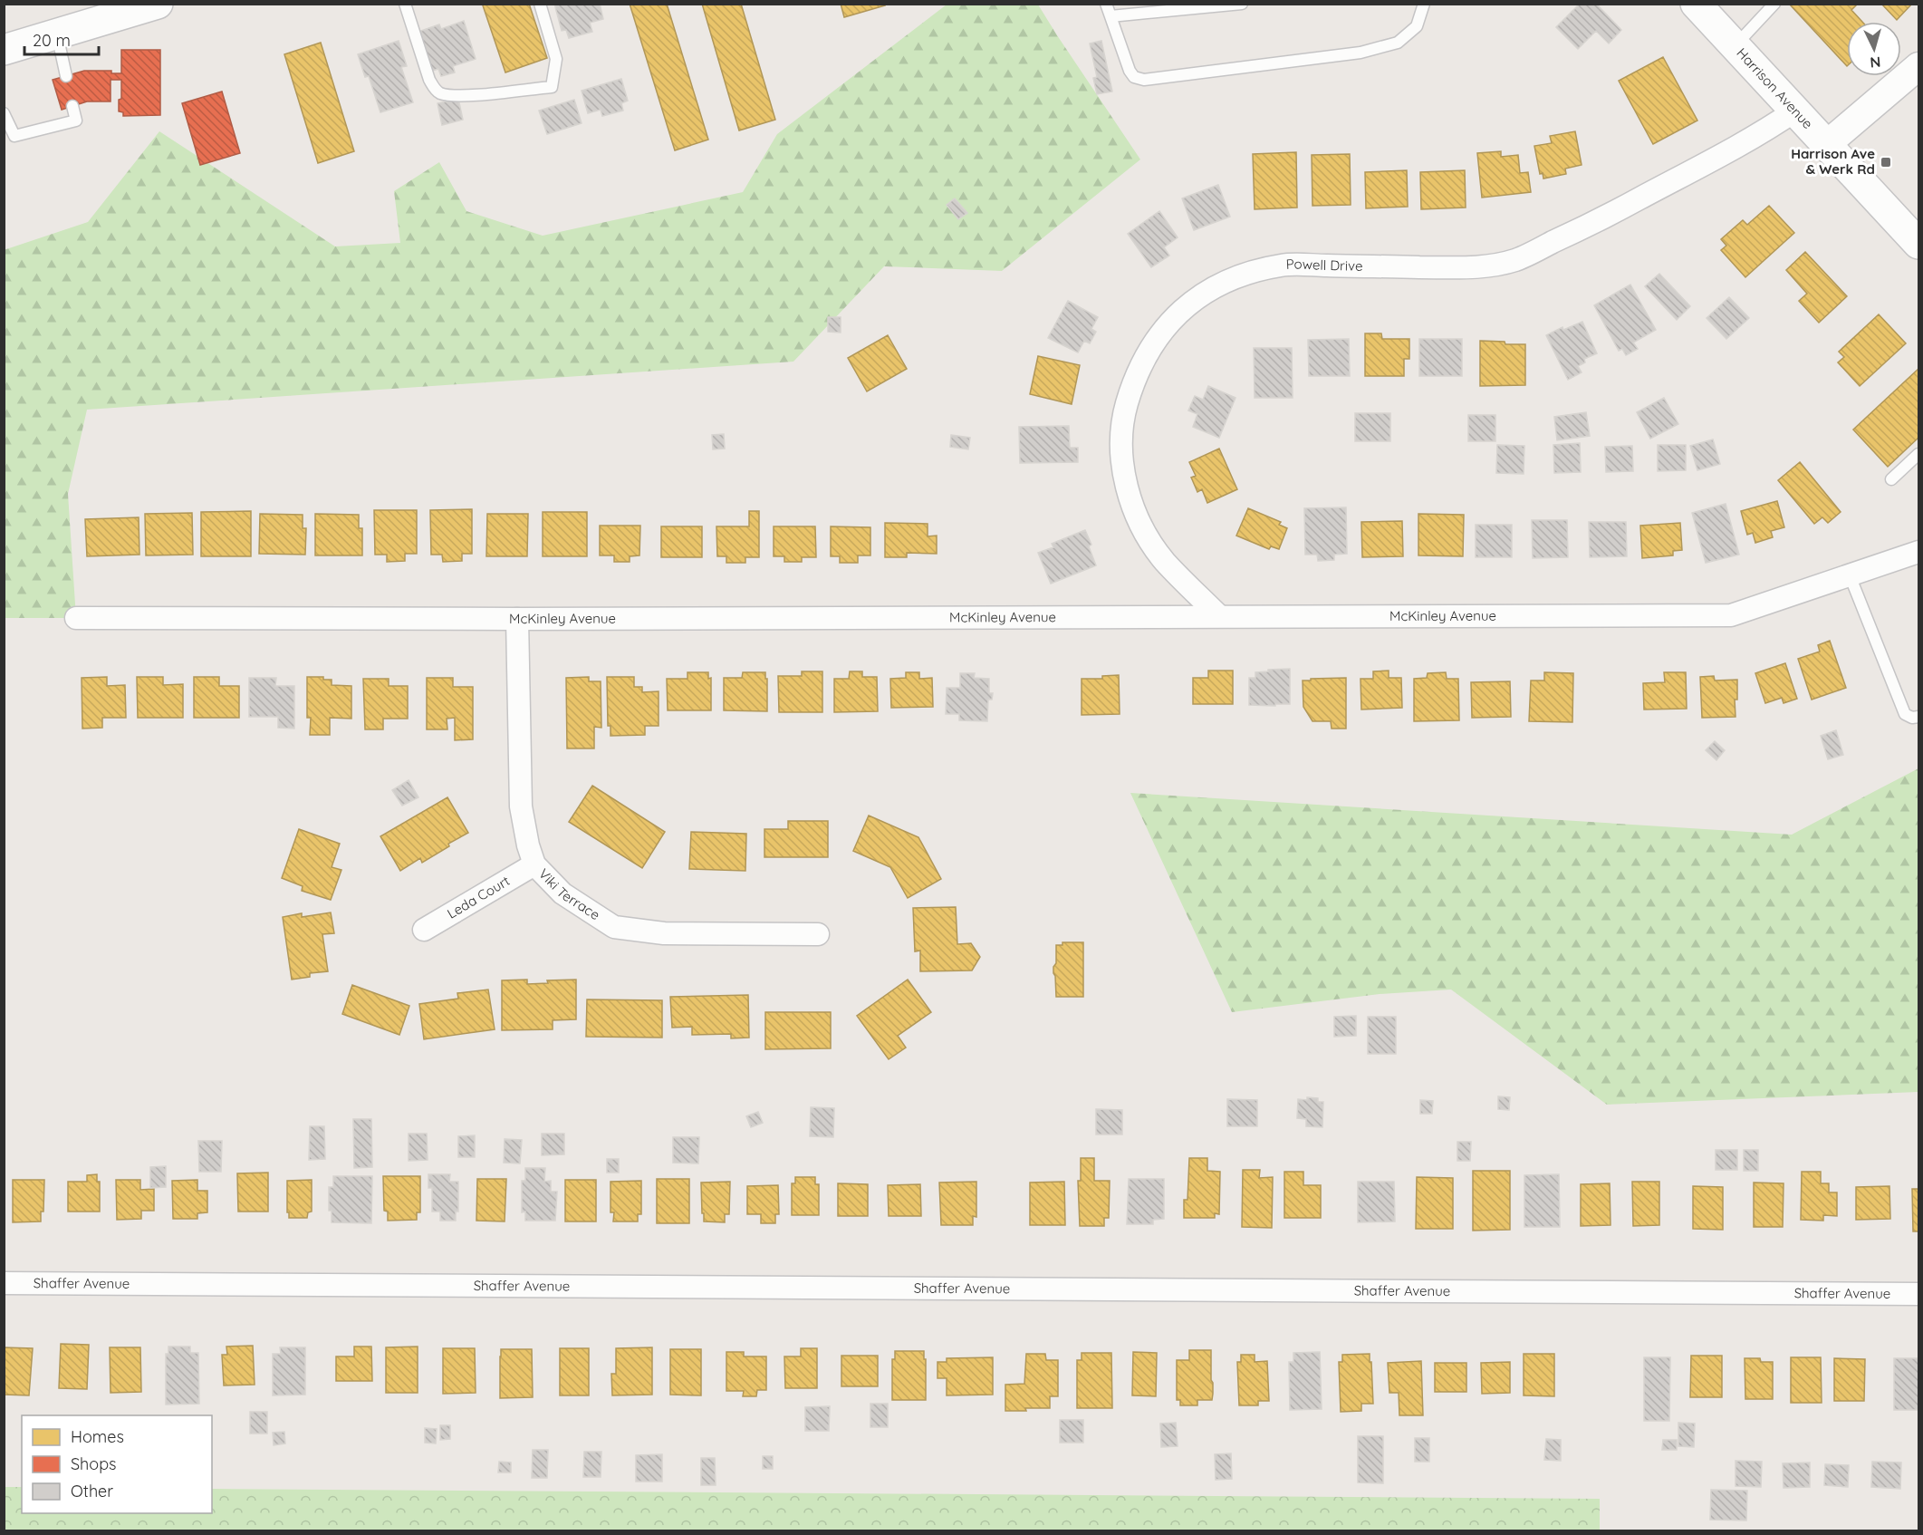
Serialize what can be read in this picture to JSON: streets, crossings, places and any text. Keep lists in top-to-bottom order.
{
  "streets": {
    "main road": ["Harrison Avenue"],
    "street": [
      "Powell Drive",
      "McKinley Avenue",
      "Viki Terrace",
      "Leda Court",
      "Shaffer Avenue"
    ]
  },
  "crossings": [
    ["Harrison Avenue", "Powell Drive"],
    ["Powell Drive", "McKinley Avenue"],
    ["McKinley Avenue", "Viki Terrace"],
    ["Viki Terrace", "Leda Court"]
  ],
  "places": {
    "transit": ["Harrison Ave & Werk Rd"]
  },
  "legend": ["Homes", "Shops", "Other"],
  "scale_bar": "20 m",
  "north": "bottom"
}
